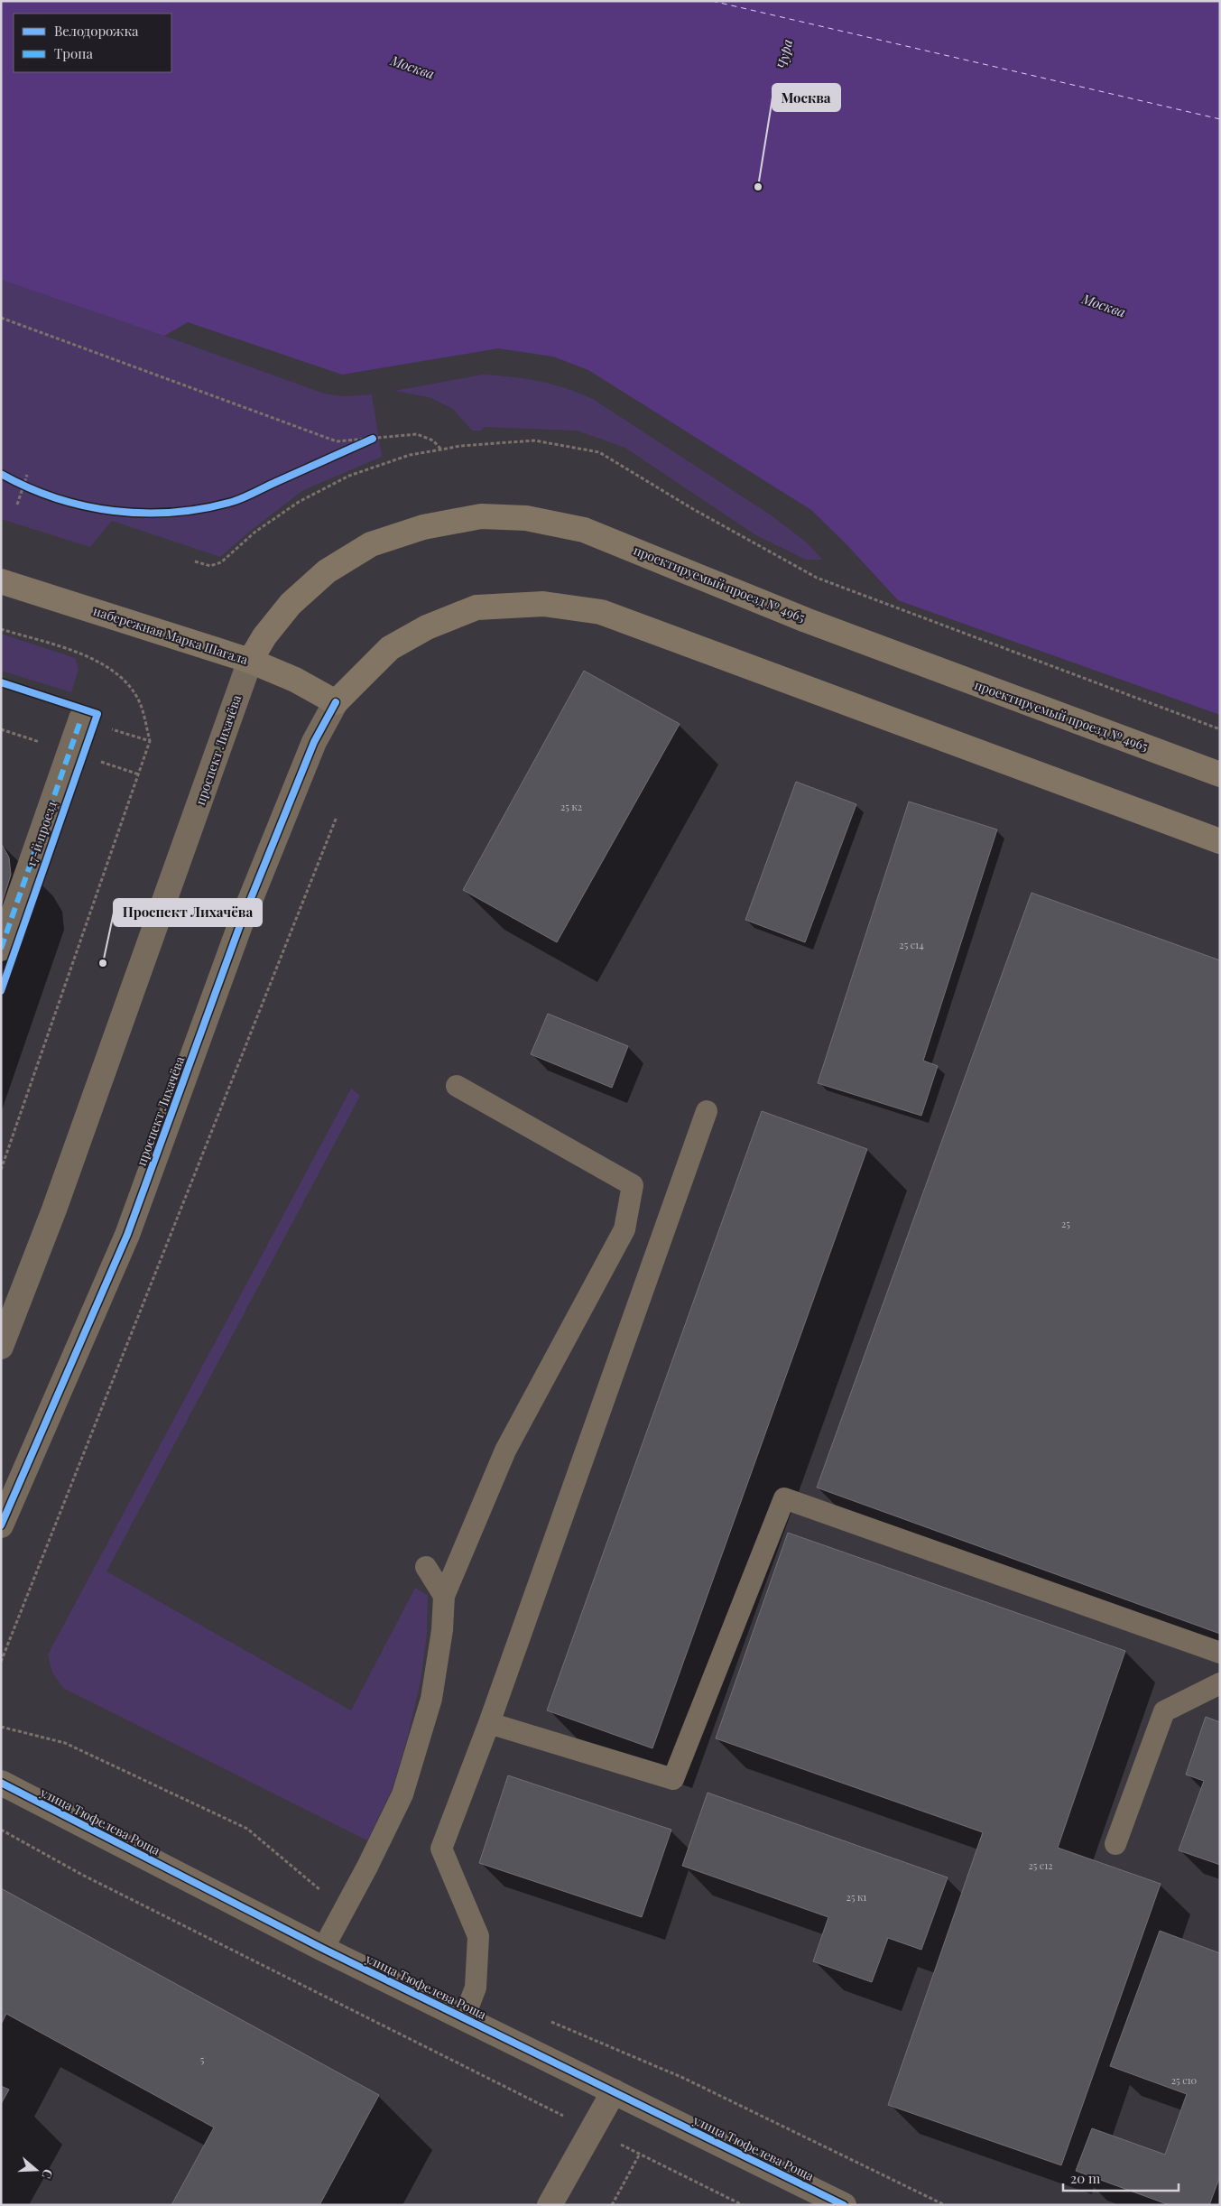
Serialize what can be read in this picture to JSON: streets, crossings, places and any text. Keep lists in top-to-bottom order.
{
  "streets": {
    "main road": ["проектируемый проезд № 4965", "набережная Марка Шагала"],
    "street": ["проспект Лихачёва", "17-й проезд", "улица Тюфелева Роща"]
  },
  "crossings": [
    ["проектируемый проезд № 4965", "набережная Марка Шагала"],
    ["проектируемый проезд № 4965", "проспект Лихачёва"],
    ["набережная Марка Шагала", "проспект Лихачёва"]
  ],
  "water": ["Чура", "Москва"],
  "places": ["Москва", "Проспект Лихачёва"],
  "house_numbers": [
    "25 к2",
    "25 с14",
    "25",
    "25 с12",
    "25 к1",
    "5",
    "25 с10"
  ],
  "legend": ["Велодорожка", "Тропа"],
  "scale_bar": "20 m",
  "north": "right"
}
